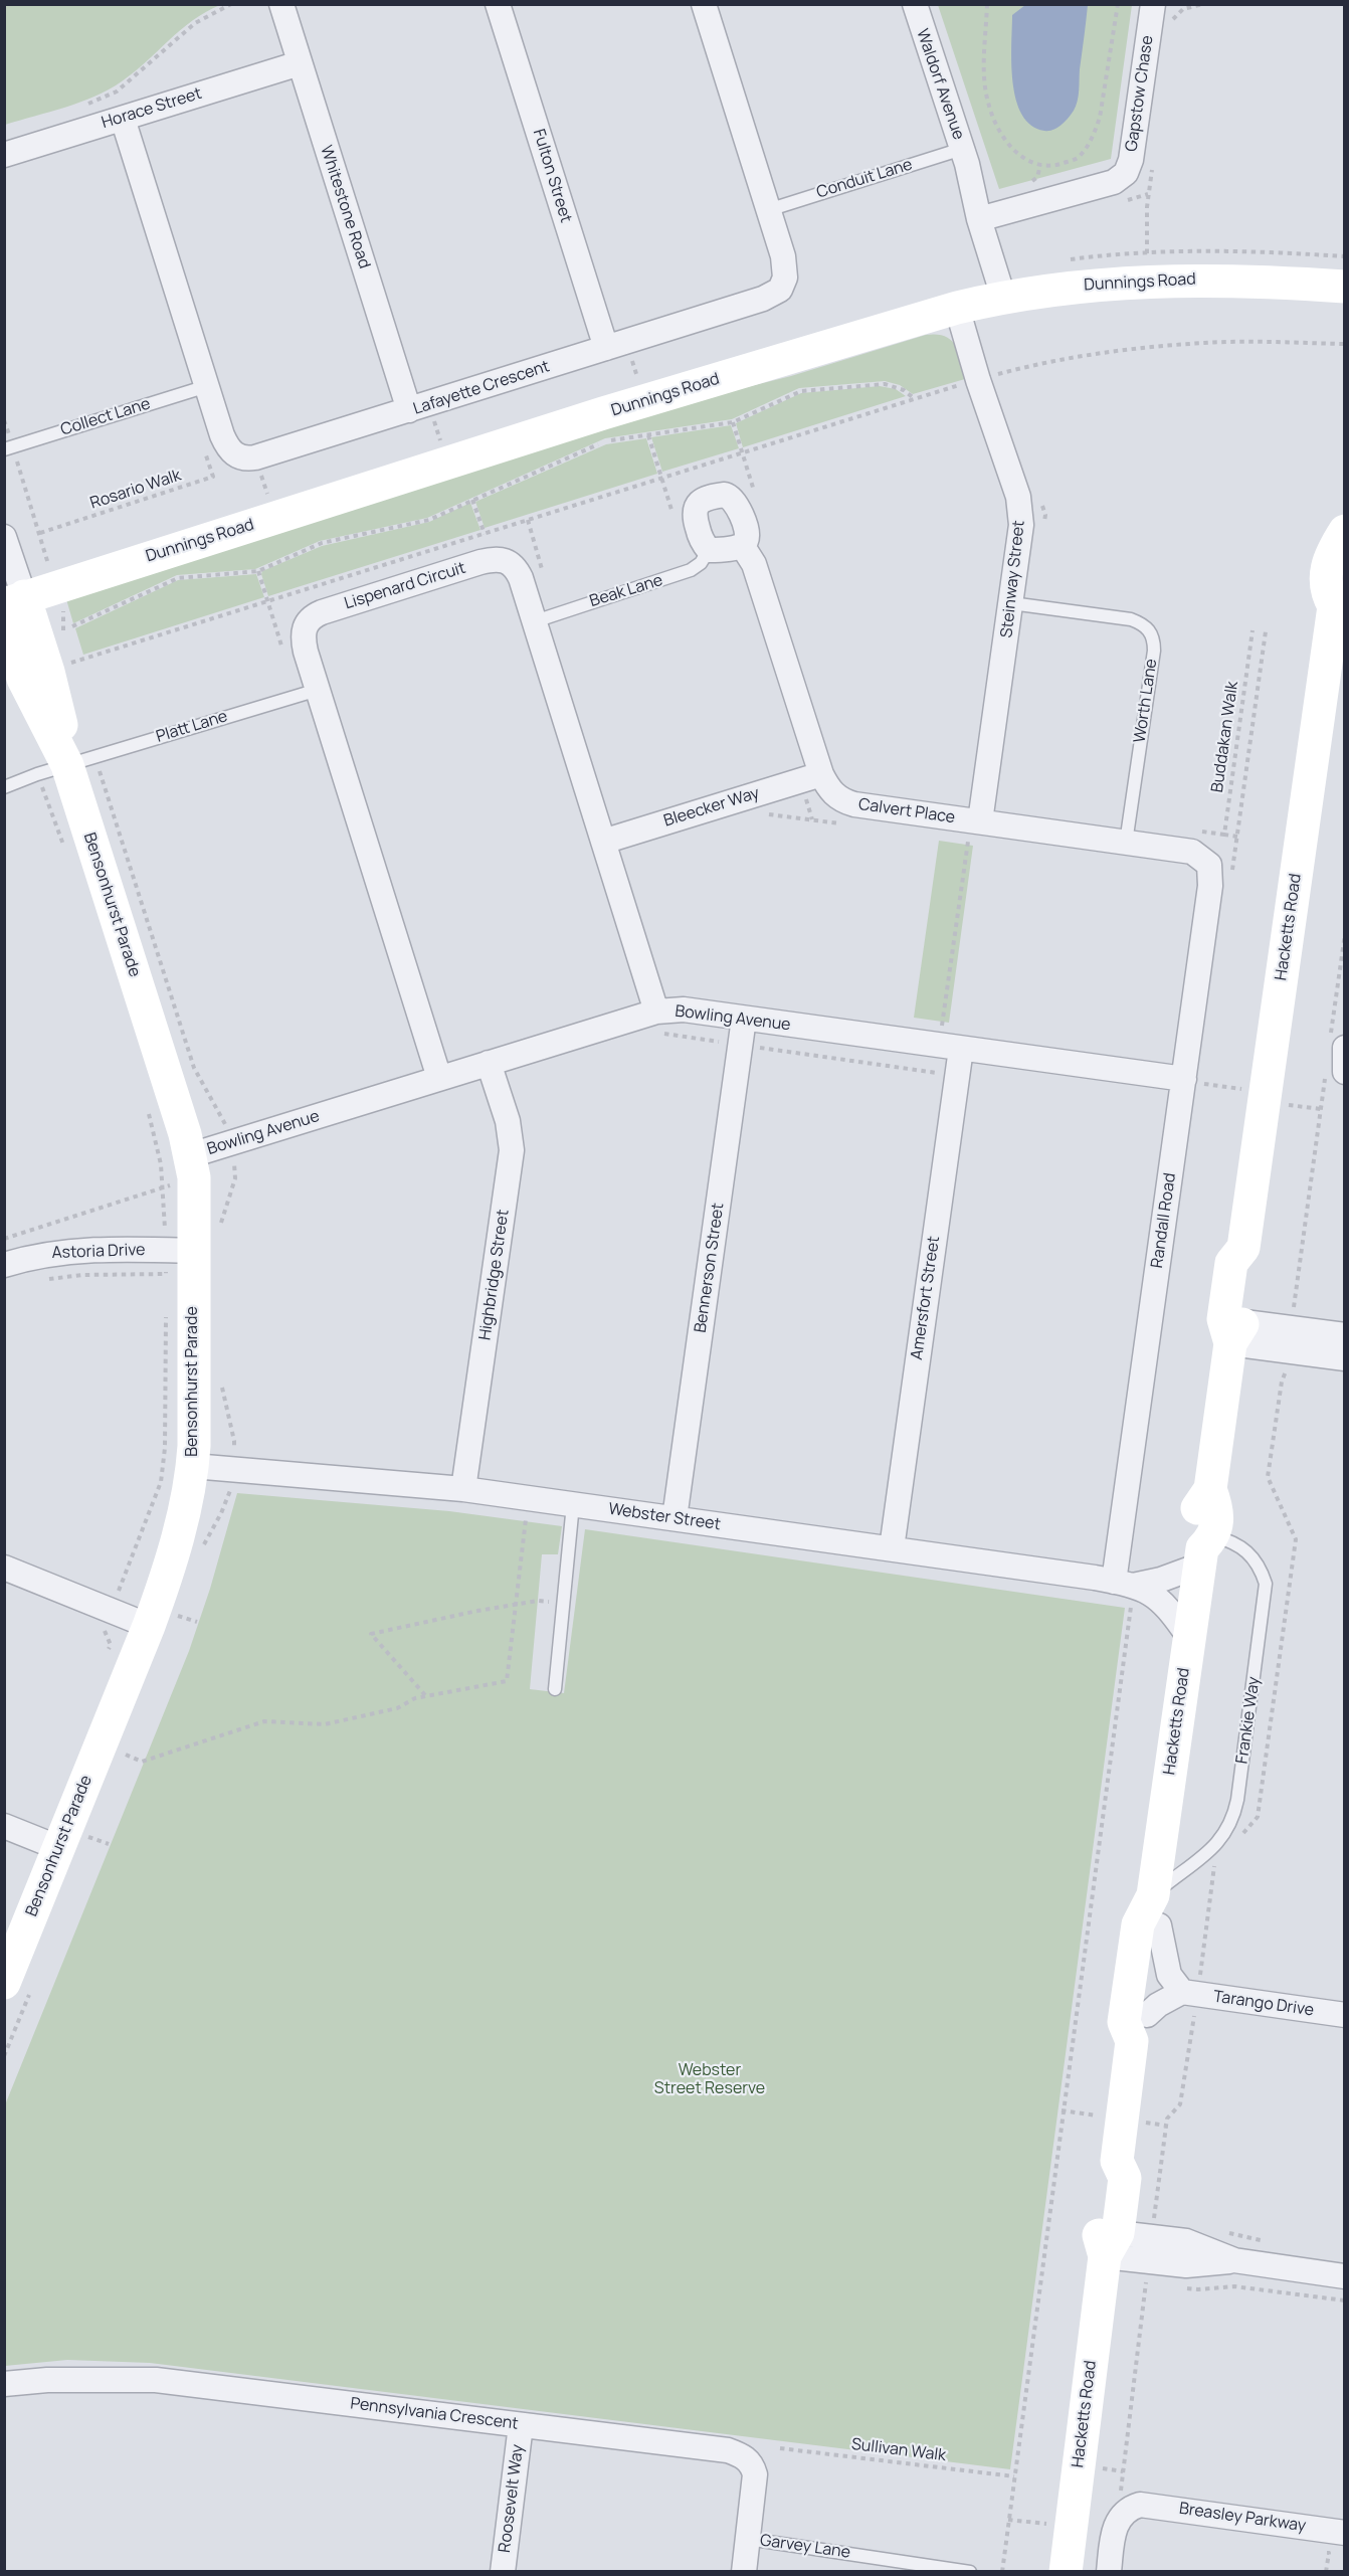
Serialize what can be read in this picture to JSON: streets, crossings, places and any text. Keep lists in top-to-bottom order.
{
  "streets": {
    "street": [
      "Waldorf Avenue",
      "Gapstow Chase",
      "Horace Street",
      "Fulton Street",
      "Whitestone Road",
      "Dunnings Road",
      "Lafayette Crescent",
      "Steinway Street",
      "Lispenard Circuit",
      "Bleecker Way",
      "Calvert Place",
      "Bensonhurst Parade",
      "Hacketts Road",
      "Bowling Avenue",
      "Randall Road",
      "Astoria Drive",
      "Bennerson Street",
      "Highbridge Street",
      "Amersfort Street",
      "Webster Street",
      "Tarango Drive",
      "Pennsylvania Crescent",
      "Roosevelt Way",
      "Breasley Parkway"
    ],
    "lane": [
      "Conduit Lane",
      "Collect Lane",
      "Beak Lane",
      "Worth Lane",
      "Platt Lane",
      "Frankie Way",
      "Garvey Lane"
    ],
    "path": ["Rosario Walk", "Buddakan Walk", "Sullivan Walk"]
  },
  "crossings": [
    ["Waldorf Avenue", "Gapstow Chase"],
    ["Waldorf Avenue", "Conduit Lane"],
    ["Waldorf Avenue", "Dunnings Road"],
    ["Horace Street", "Whitestone Road"],
    ["Horace Street", "Lafayette Crescent"],
    ["Fulton Street", "Lafayette Crescent"],
    ["Conduit Lane", "Lafayette Crescent"],
    ["Whitestone Road", "Lafayette Crescent"],
    ["Dunnings Road", "Steinway Street"],
    ["Dunnings Road", "Bensonhurst Parade"],
    ["Lafayette Crescent", "Collect Lane"],
    ["Steinway Street", "Worth Lane"],
    ["Steinway Street", "Calvert Place"],
    ["Lispenard Circuit", "Beak Lane"],
    ["Lispenard Circuit", "Platt Lane"],
    ["Lispenard Circuit", "Bleecker Way"],
    ["Lispenard Circuit", "Bowling Avenue"],
    ["Beak Lane", "Calvert Place"],
    ["Worth Lane", "Calvert Place"],
    ["Platt Lane", "Bensonhurst Parade"],
    ["Bleecker Way", "Calvert Place"],
    ["Calvert Place", "Randall Road"],
    ["Bensonhurst Parade", "Bowling Avenue"],
    ["Bensonhurst Parade", "Astoria Drive"],
    ["Bensonhurst Parade", "Webster Street"],
    ["Hacketts Road", "Webster Street"],
    ["Hacketts Road", "Frankie Way"],
    ["Bowling Avenue", "Randall Road"],
    ["Bowling Avenue", "Bennerson Street"],
    ["Bowling Avenue", "Highbridge Street"],
    ["Bowling Avenue", "Amersfort Street"],
    ["Randall Road", "Webster Street"],
    ["Bennerson Street", "Webster Street"],
    ["Highbridge Street", "Webster Street"],
    ["Amersfort Street", "Webster Street"],
    ["Webster Street", "Frankie Way"],
    ["Pennsylvania Crescent", "Roosevelt Way"],
    ["Pennsylvania Crescent", "Garvey Lane"]
  ],
  "parks": ["Webster Street Reserve"]
}
